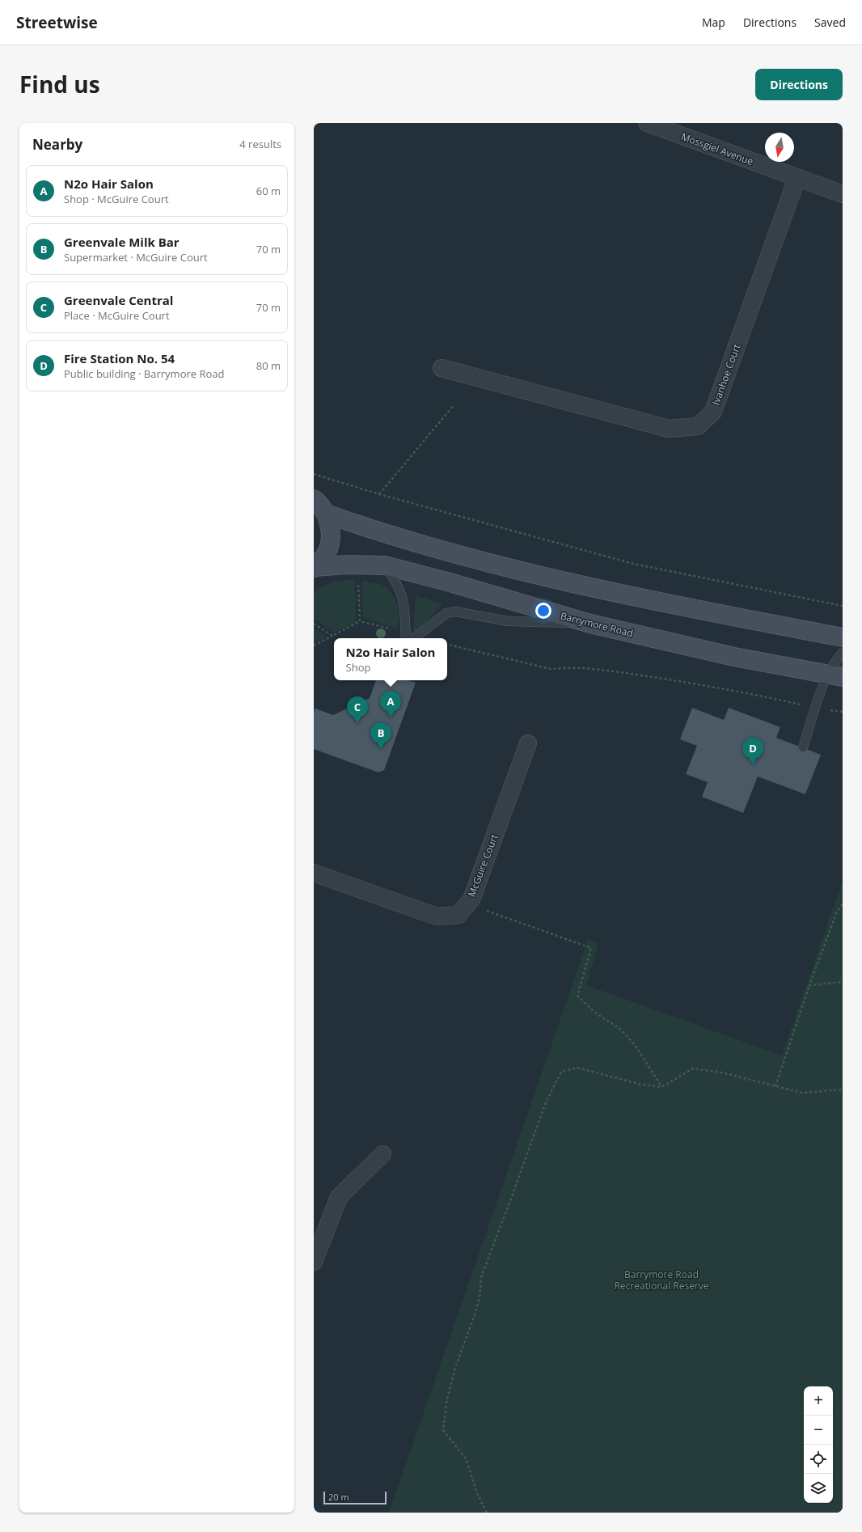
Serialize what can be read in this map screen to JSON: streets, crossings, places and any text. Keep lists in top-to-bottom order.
{
  "streets": {
    "street": [
      "Mossgiel Avenue",
      "Ivanhoe Court",
      "Barrymore Road",
      "McGuire Court"
    ]
  },
  "crossings": [
    ["Mossgiel Avenue", "Ivanhoe Court"]
  ],
  "parks": ["Barrymore Road Recreational Reserve"],
  "scale_bar": "20 m",
  "north": "bottom",
  "page": {
    "header": "Streetwise",
    "nav": ["Map", "Directions", "Saved"],
    "title": "Find us",
    "buttons": "Directions",
    "heading": ["Nearby", "4 results"],
    "list": [
      {
        "mark": "A",
        "name": "N2o Hair Salon",
        "note": "Shop · McGuire Court",
        "value": "60 m"
      },
      {
        "mark": "B",
        "name": "Greenvale Milk Bar",
        "note": "Supermarket · McGuire Court",
        "value": "70 m"
      },
      {
        "mark": "C",
        "name": "Greenvale Central",
        "note": "Place · McGuire Court",
        "value": "70 m"
      },
      {
        "mark": "D",
        "name": "Fire Station No. 54",
        "note": "Public building · Barrymore Road",
        "value": "80 m"
      }
    ],
    "popup": ["N2o Hair Salon", "Shop"],
    "pins": [
      "A",
      "C",
      "B",
      "D"
    ],
    "map_buttons": ["+", "−"],
    "scale": "20 m"
  }
}
